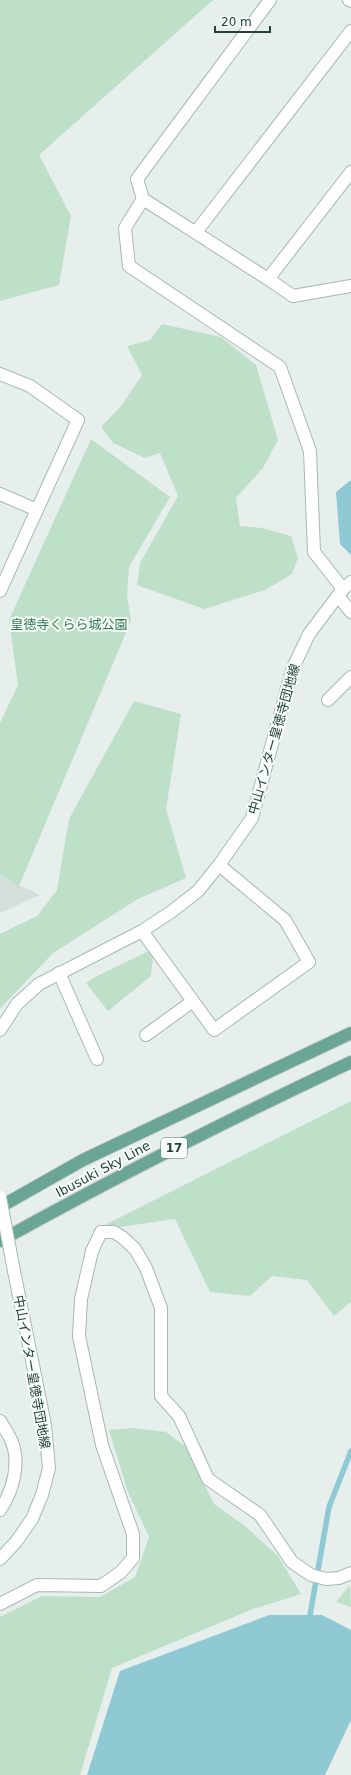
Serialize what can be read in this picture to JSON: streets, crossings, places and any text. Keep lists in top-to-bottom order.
{
  "streets": {
    "main road": ["17", "Ibusuki Sky Line"],
    "street": ["中山インター皇徳寺団地線"]
  },
  "parks": ["皇徳寺くらら城公園"],
  "scale_bar": "20 m"
}
